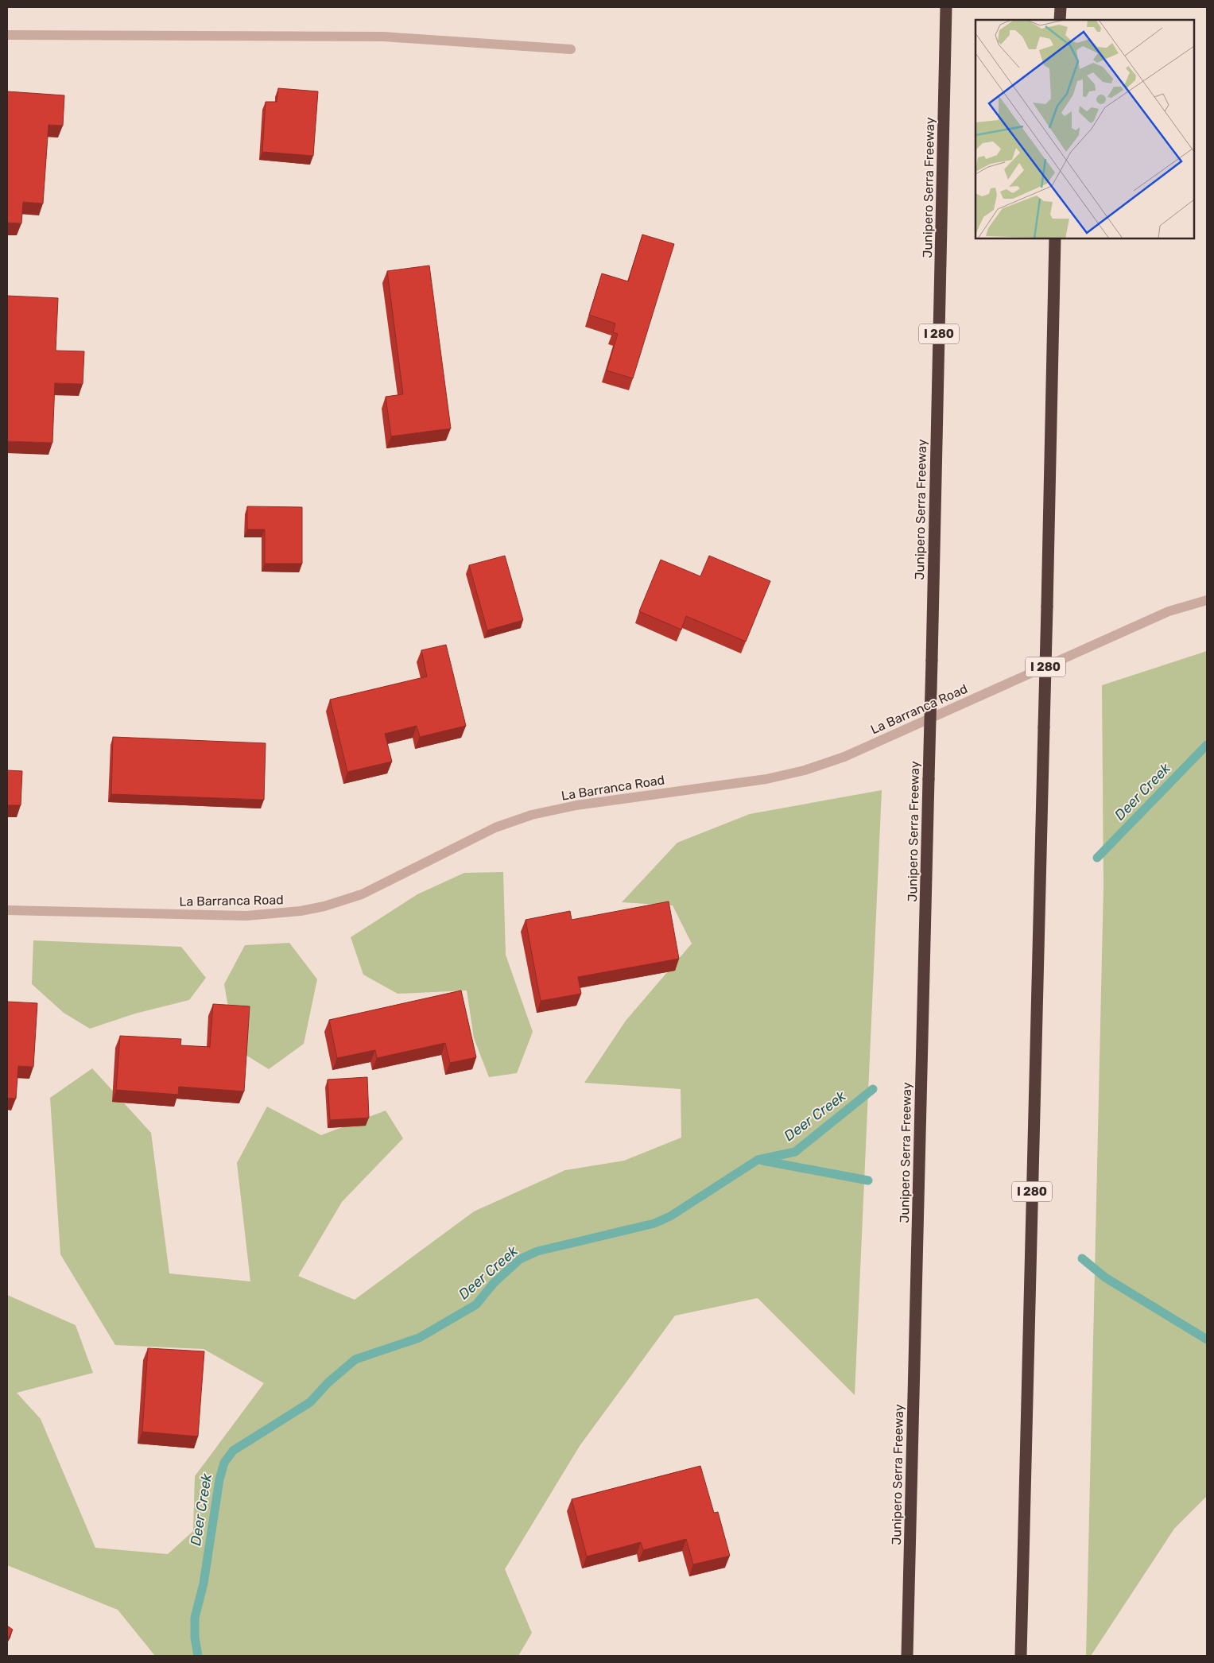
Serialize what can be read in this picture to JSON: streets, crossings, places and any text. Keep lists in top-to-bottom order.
{
  "streets": {
    "highway": ["Junipero Serra Freeway", "I 280"],
    "street": ["La Barranca Road"]
  },
  "water": ["Deer Creek"]
}
